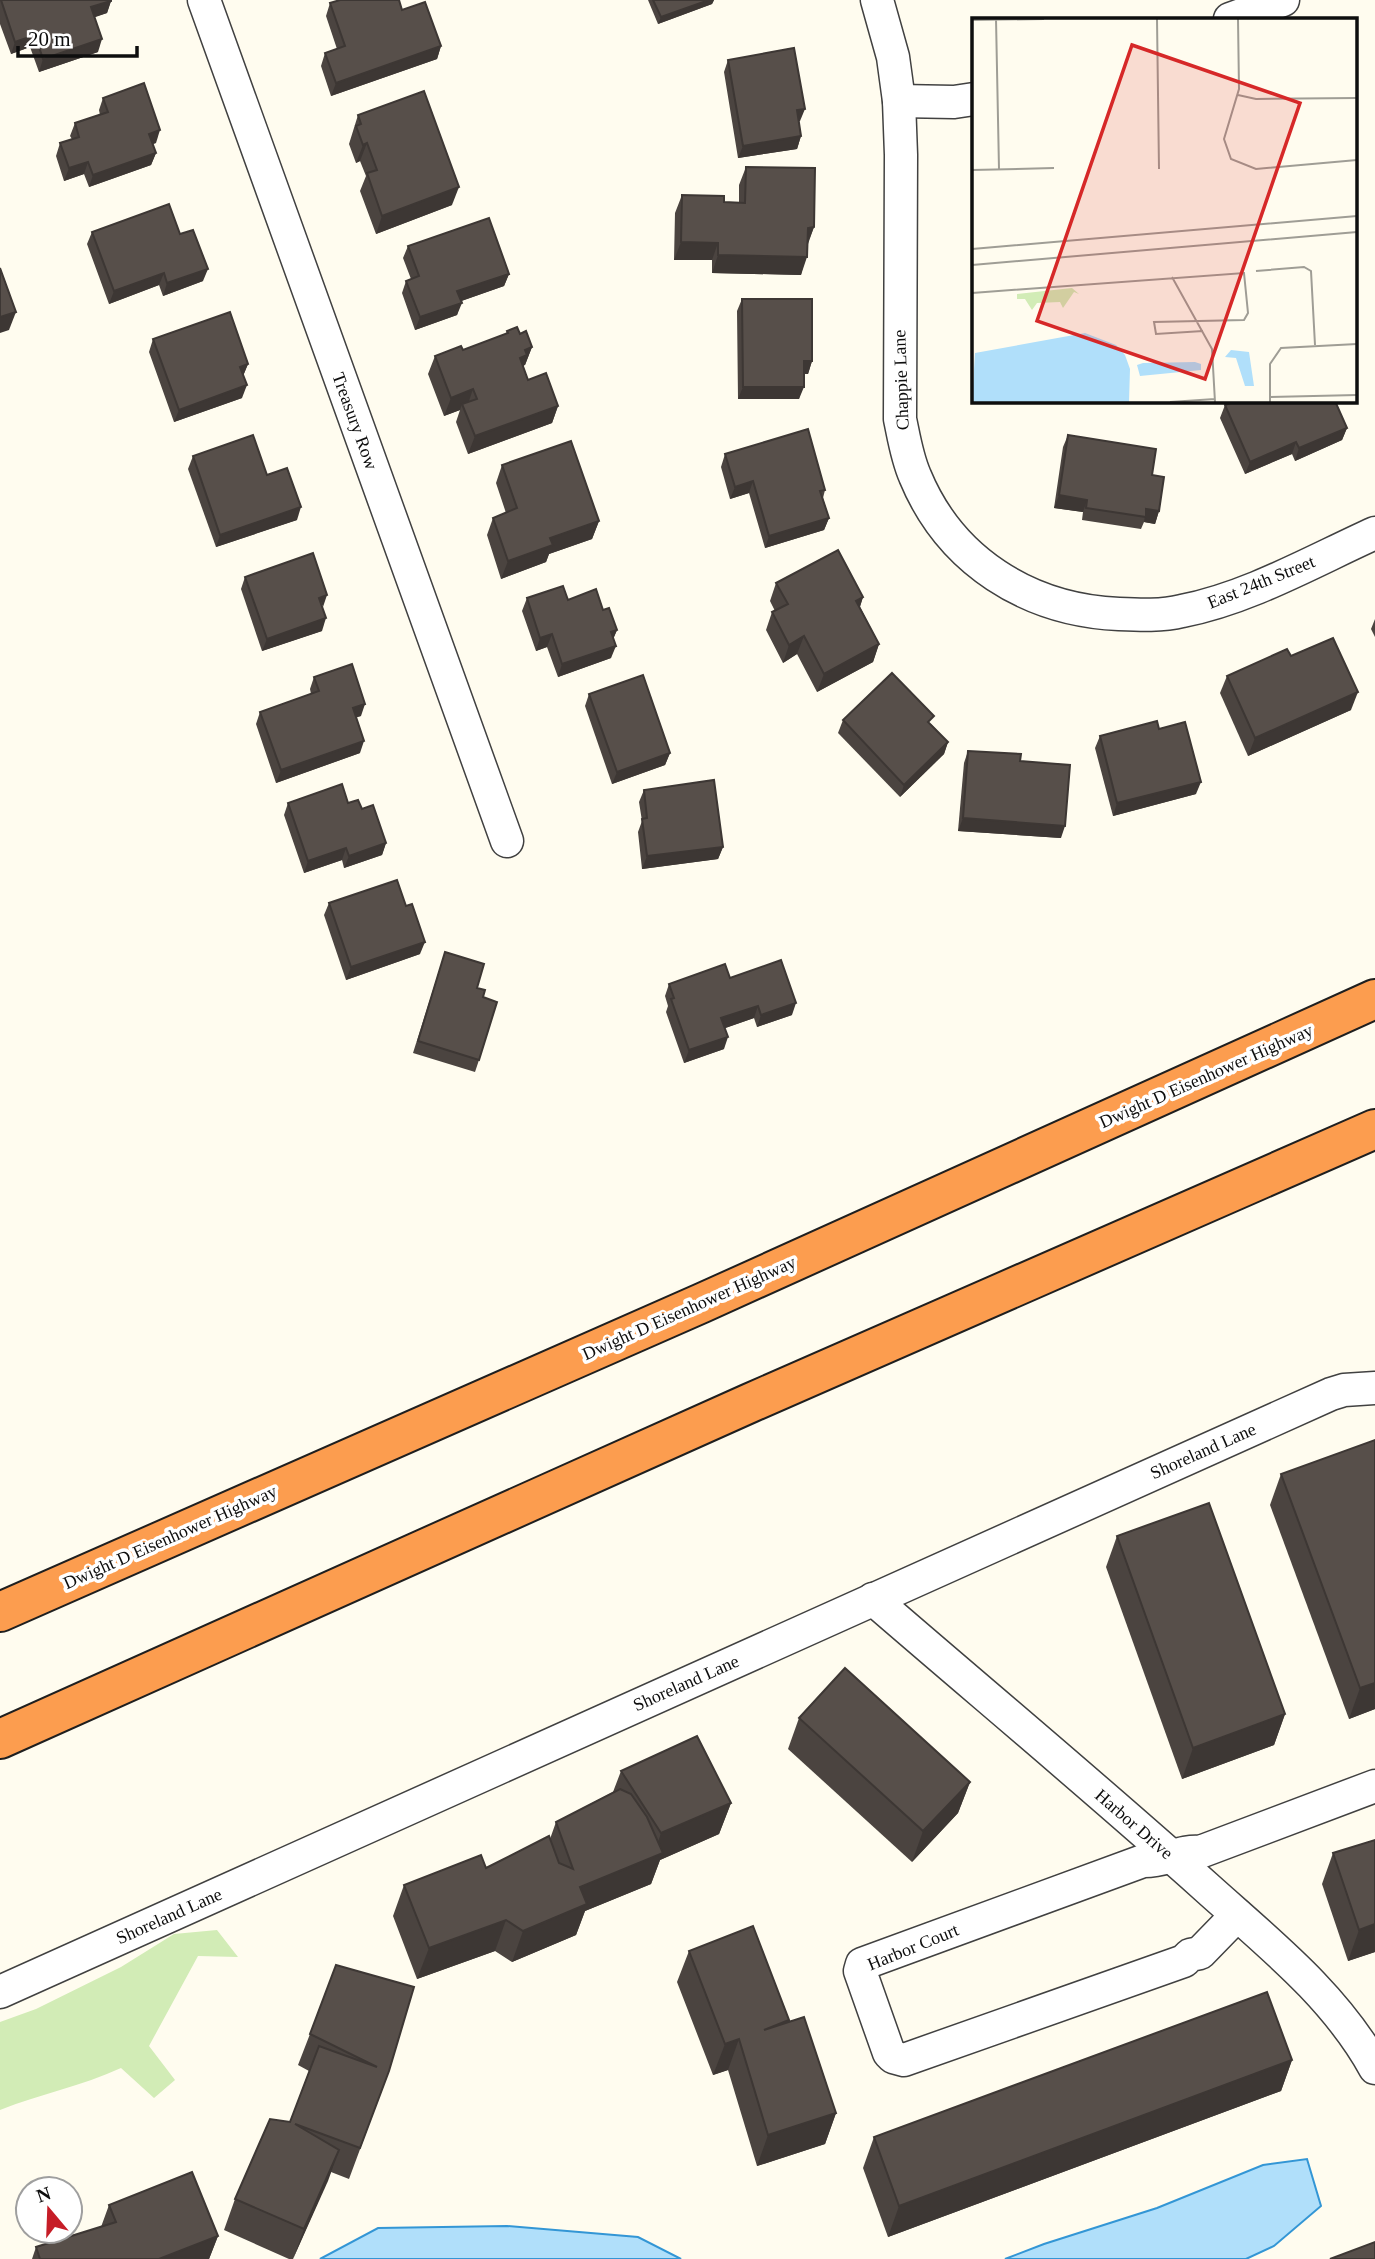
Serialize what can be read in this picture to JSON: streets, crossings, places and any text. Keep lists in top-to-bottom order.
{
  "streets": {
    "highway": ["Dwight D Eisenhower Highway"],
    "street": [
      "Chappie Lane",
      "Treasury Row",
      "East 24th Street",
      "Shoreland Lane",
      "Harbor Drive",
      "Harbor Court"
    ]
  },
  "crossings": [
    ["Chappie Lane", "East 24th Street"],
    ["Shoreland Lane", "Harbor Drive"],
    ["Harbor Drive", "Harbor Court"]
  ],
  "scale_bar": "20 m",
  "north": "top"
}
